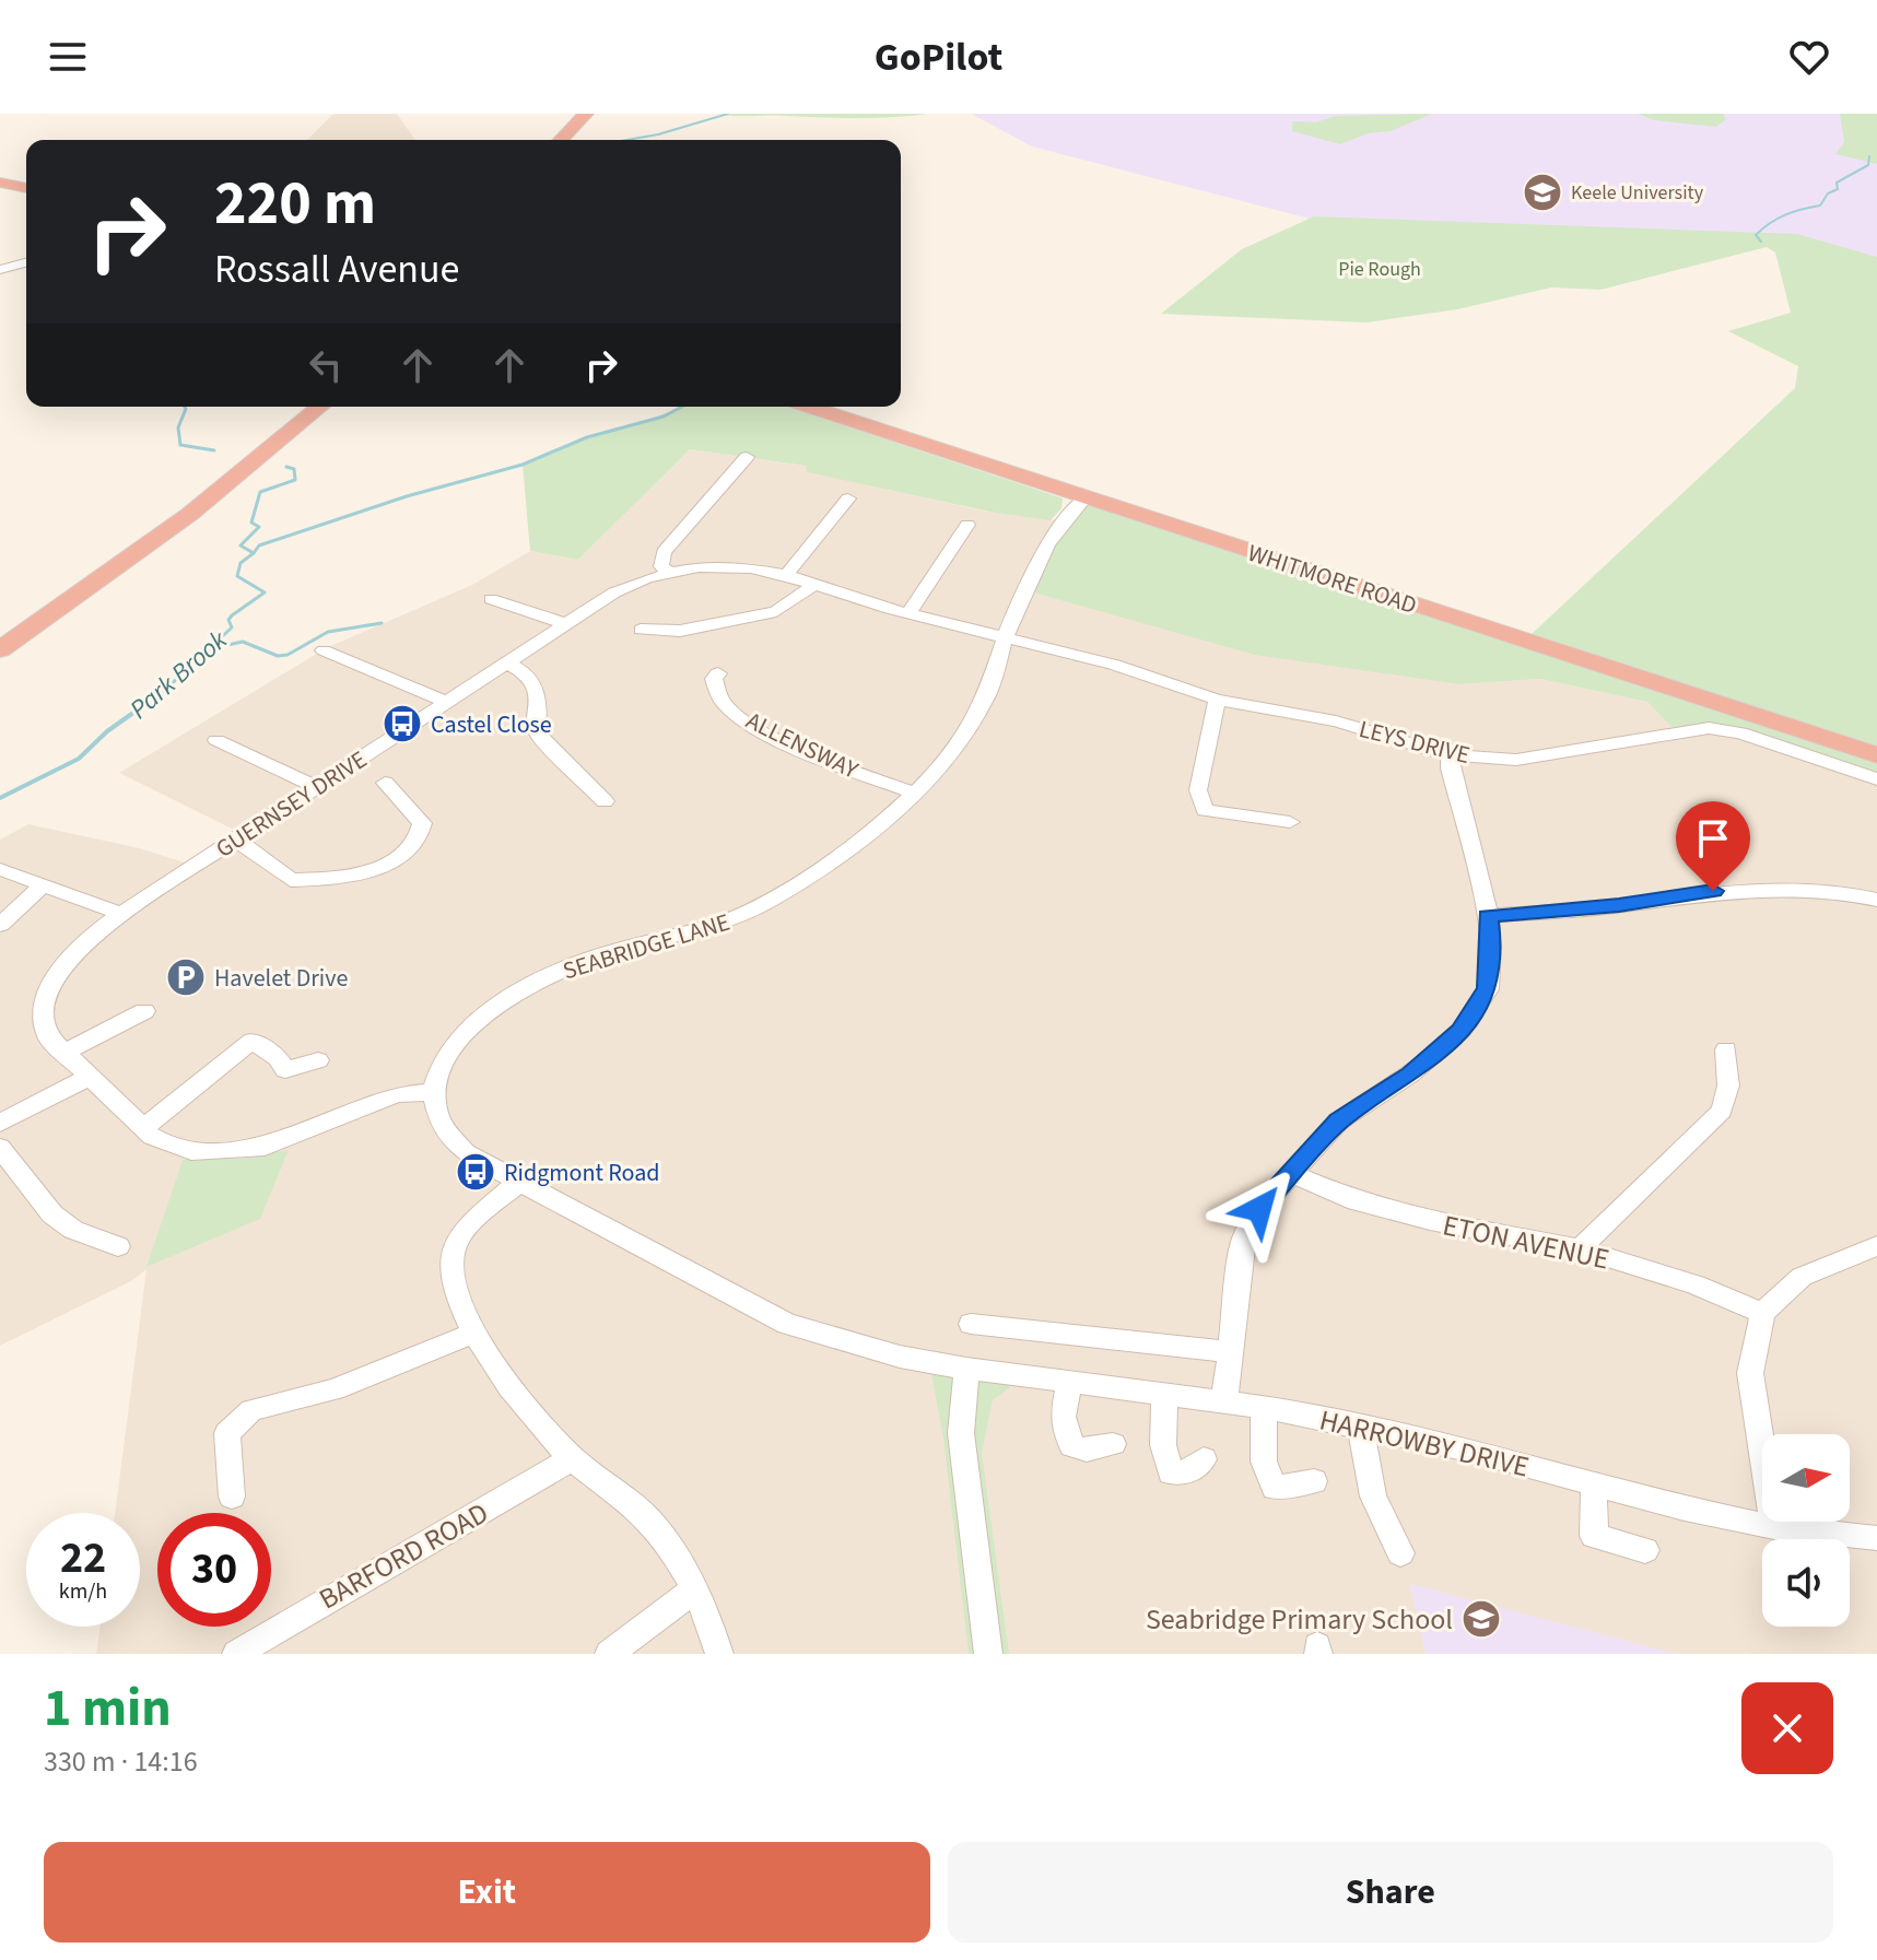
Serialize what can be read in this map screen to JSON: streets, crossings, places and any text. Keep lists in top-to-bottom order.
{
  "streets": {
    "highway": ["WHITMORE ROAD"],
    "street": [
      "LEYS DRIVE",
      "ALLENSWAY",
      "GUERNSEY DRIVE",
      "SEABRIDGE LANE",
      "ETON AVENUE",
      "HARROWBY DRIVE",
      "BARFORD ROAD"
    ]
  },
  "crossings": [
    ["WHITMORE ROAD", "SEABRIDGE LANE"],
    ["LEYS DRIVE", "GUERNSEY DRIVE"],
    ["LEYS DRIVE", "SEABRIDGE LANE"],
    ["ALLENSWAY", "SEABRIDGE LANE"],
    ["GUERNSEY DRIVE", "SEABRIDGE LANE"]
  ],
  "water": ["Park Brook"],
  "parks": ["Pie Rough"],
  "places": {
    "school or university": ["Keele University", "Seabridge Primary School"],
    "bus stop": ["Castel Close", "Ridgmont Road"],
    "parking": ["Havelet Drive"]
  },
  "north": "right",
  "page": {
    "header": "GoPilot",
    "turn": ["220 m", "Rossall Avenue"],
    "speed": "22 km/h",
    "limit": "30",
    "heading": ["1 min", "330 m · 14:16"],
    "buttons": ["Exit", "Share"]
  }
}
